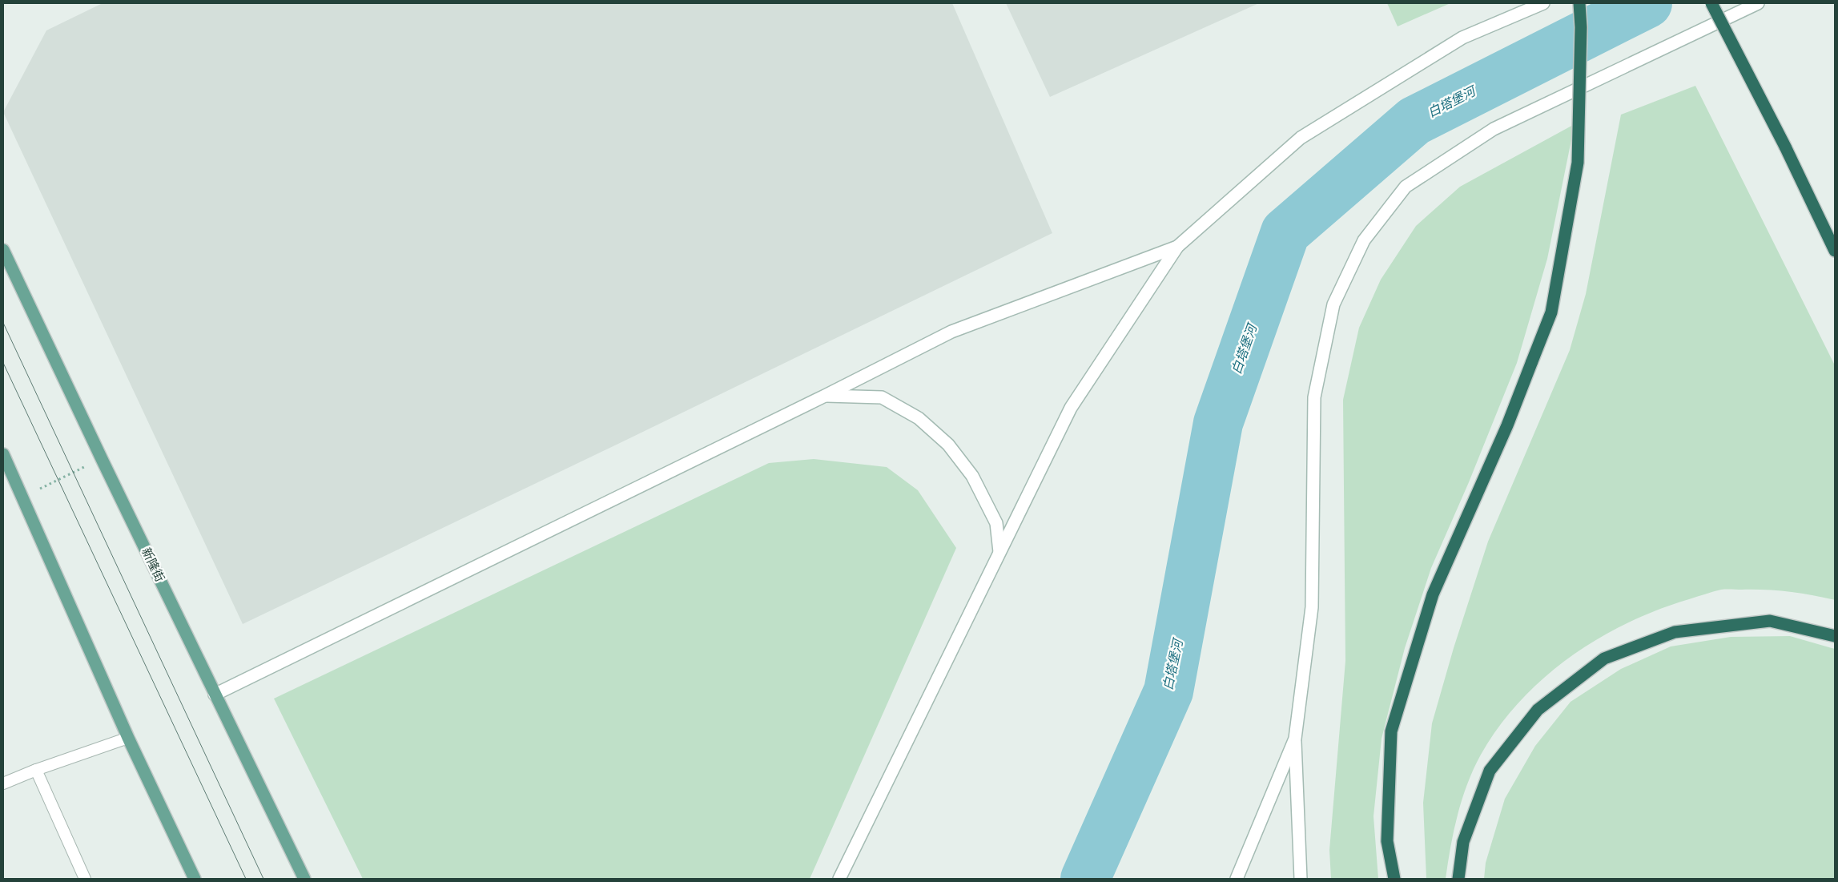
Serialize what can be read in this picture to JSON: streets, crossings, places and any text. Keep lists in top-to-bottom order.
{
  "streets": {
    "main road": ["新隆街"]
  },
  "water": ["白塔堡河"]
}
